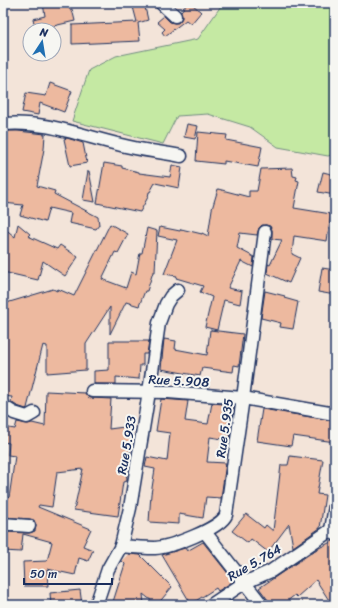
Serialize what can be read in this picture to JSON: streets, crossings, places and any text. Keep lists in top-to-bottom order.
{
  "streets": {
    "street": [
      "Rue 5.908",
      "Rue 5.935",
      "Rue 5.933",
      "Rue 5.764"
    ]
  },
  "crossings": [
    ["Rue 5.908", "Rue 5.935"],
    ["Rue 5.908", "Rue 5.933"],
    ["Rue 5.935", "Rue 5.933"]
  ],
  "scale_bar": "50 m",
  "north": "top"
}
